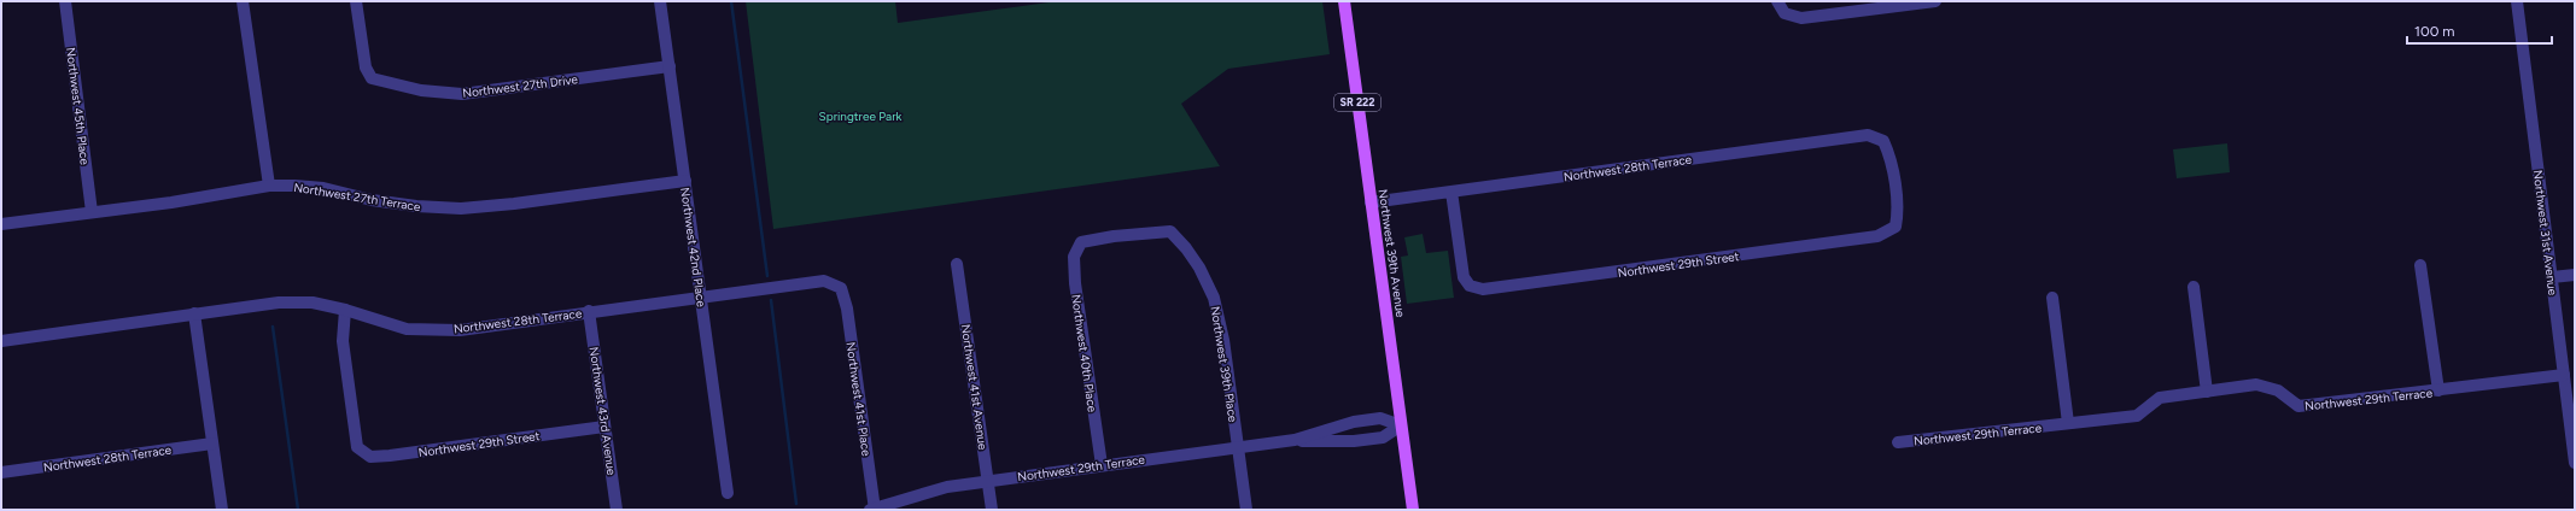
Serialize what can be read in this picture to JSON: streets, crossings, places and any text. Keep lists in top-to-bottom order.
{
  "streets": {
    "main road": ["SR 222", "Northwest 39th Avenue"],
    "street": [
      "Northwest 27th Drive",
      "Northwest 45th Place",
      "Northwest 28th Terrace",
      "Northwest 27th Terrace",
      "Northwest 31st Avenue",
      "Northwest 42nd Place",
      "Northwest 29th Street",
      "Northwest 40th Place",
      "Northwest 39th Place",
      "Northwest 41st Avenue",
      "Northwest 41st Place",
      "Northwest 29th Terrace",
      "Northwest 43rd Avenue"
    ]
  },
  "crossings": [
    ["Northwest 27th Drive", "Northwest 42nd Place"],
    ["Northwest 45th Place", "Northwest 27th Terrace"],
    ["Northwest 28th Terrace", "Northwest 42nd Place"],
    ["Northwest 28th Terrace", "Northwest 39th Avenue"],
    ["Northwest 28th Terrace", "Northwest 29th Street"],
    ["Northwest 28th Terrace", "Northwest 41st Place"],
    ["Northwest 28th Terrace", "Northwest 43rd Avenue"],
    ["Northwest 27th Terrace", "Northwest 42nd Place"],
    ["Northwest 31st Avenue", "Northwest 29th Terrace"],
    ["Northwest 39th Avenue", "Northwest 29th Terrace"],
    ["Northwest 29th Street", "Northwest 43rd Avenue"],
    ["Northwest 40th Place", "Northwest 39th Place"],
    ["Northwest 40th Place", "Northwest 29th Terrace"],
    ["Northwest 39th Place", "Northwest 29th Terrace"],
    ["Northwest 41st Avenue", "Northwest 29th Terrace"],
    ["Northwest 41st Place", "Northwest 29th Terrace"]
  ],
  "parks": ["Springtree Park"],
  "scale_bar": "100 m"
}
